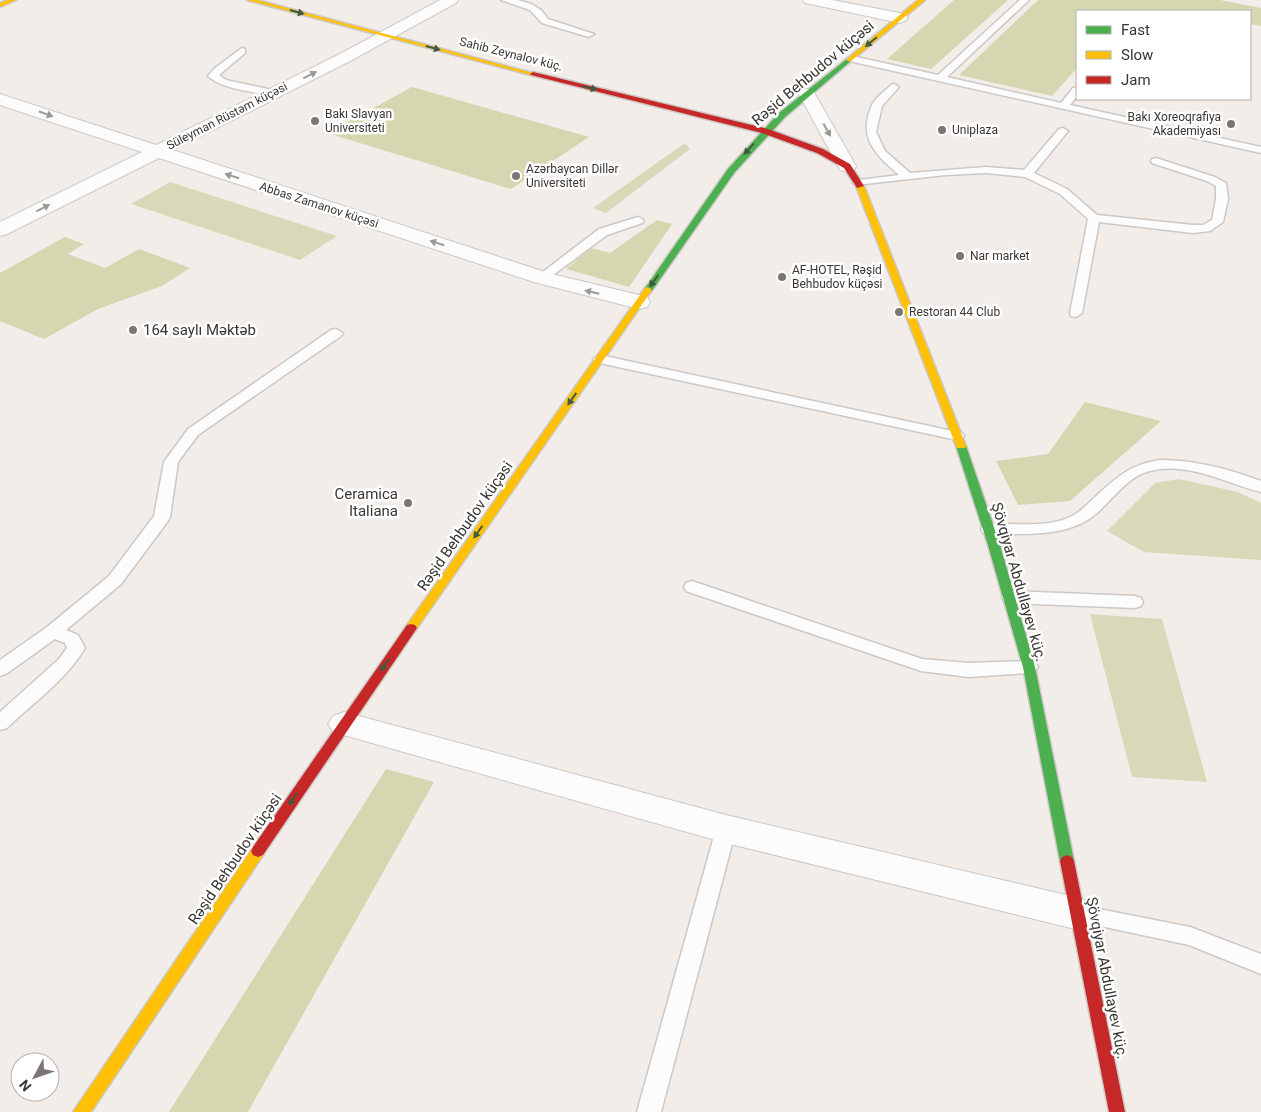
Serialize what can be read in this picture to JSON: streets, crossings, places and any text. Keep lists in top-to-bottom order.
{
  "streets": {
    "street": [
      "Sahib Zeynalov küç.",
      "Rəşid Behbudov küçəsi",
      "Süleyman Rüstəm küçəsi",
      "Abbas Zamanov küçəsi",
      "Şövqiyar Abdullayev küç."
    ]
  },
  "crossings": [
    ["Sahib Zeynalov küç.", "Rəşid Behbudov küçəsi"],
    ["Sahib Zeynalov küç.", "Süleyman Rüstəm küçəsi"],
    ["Sahib Zeynalov küç.", "Şövqiyar Abdullayev küç."],
    ["Rəşid Behbudov küçəsi", "Abbas Zamanov küçəsi"],
    ["Rəşid Behbudov küçəsi", "Şövqiyar Abdullayev küç."],
    ["Süleyman Rüstəm küçəsi", "Abbas Zamanov küçəsi"]
  ],
  "one_way": ["Sahib Zeynalov küç.", "Rəşid Behbudov küçəsi", "Süleyman Rüstəm küçəsi"],
  "places": [
    "Bakı Slavyan Universiteti",
    "Bakı Xoreoqrafiya Akademiyası",
    "Uniplaza",
    "Azərbaycan Dillər Universiteti",
    "Nar market",
    "AF-HOTEL, Rəşid Behbudov küçəsi",
    "Restoran 44 Club",
    "164 saylı Məktəb",
    "Ceramica Italiana"
  ],
  "legend": ["Fast", "Slow", "Jam"],
  "north": "bottom left"
}
